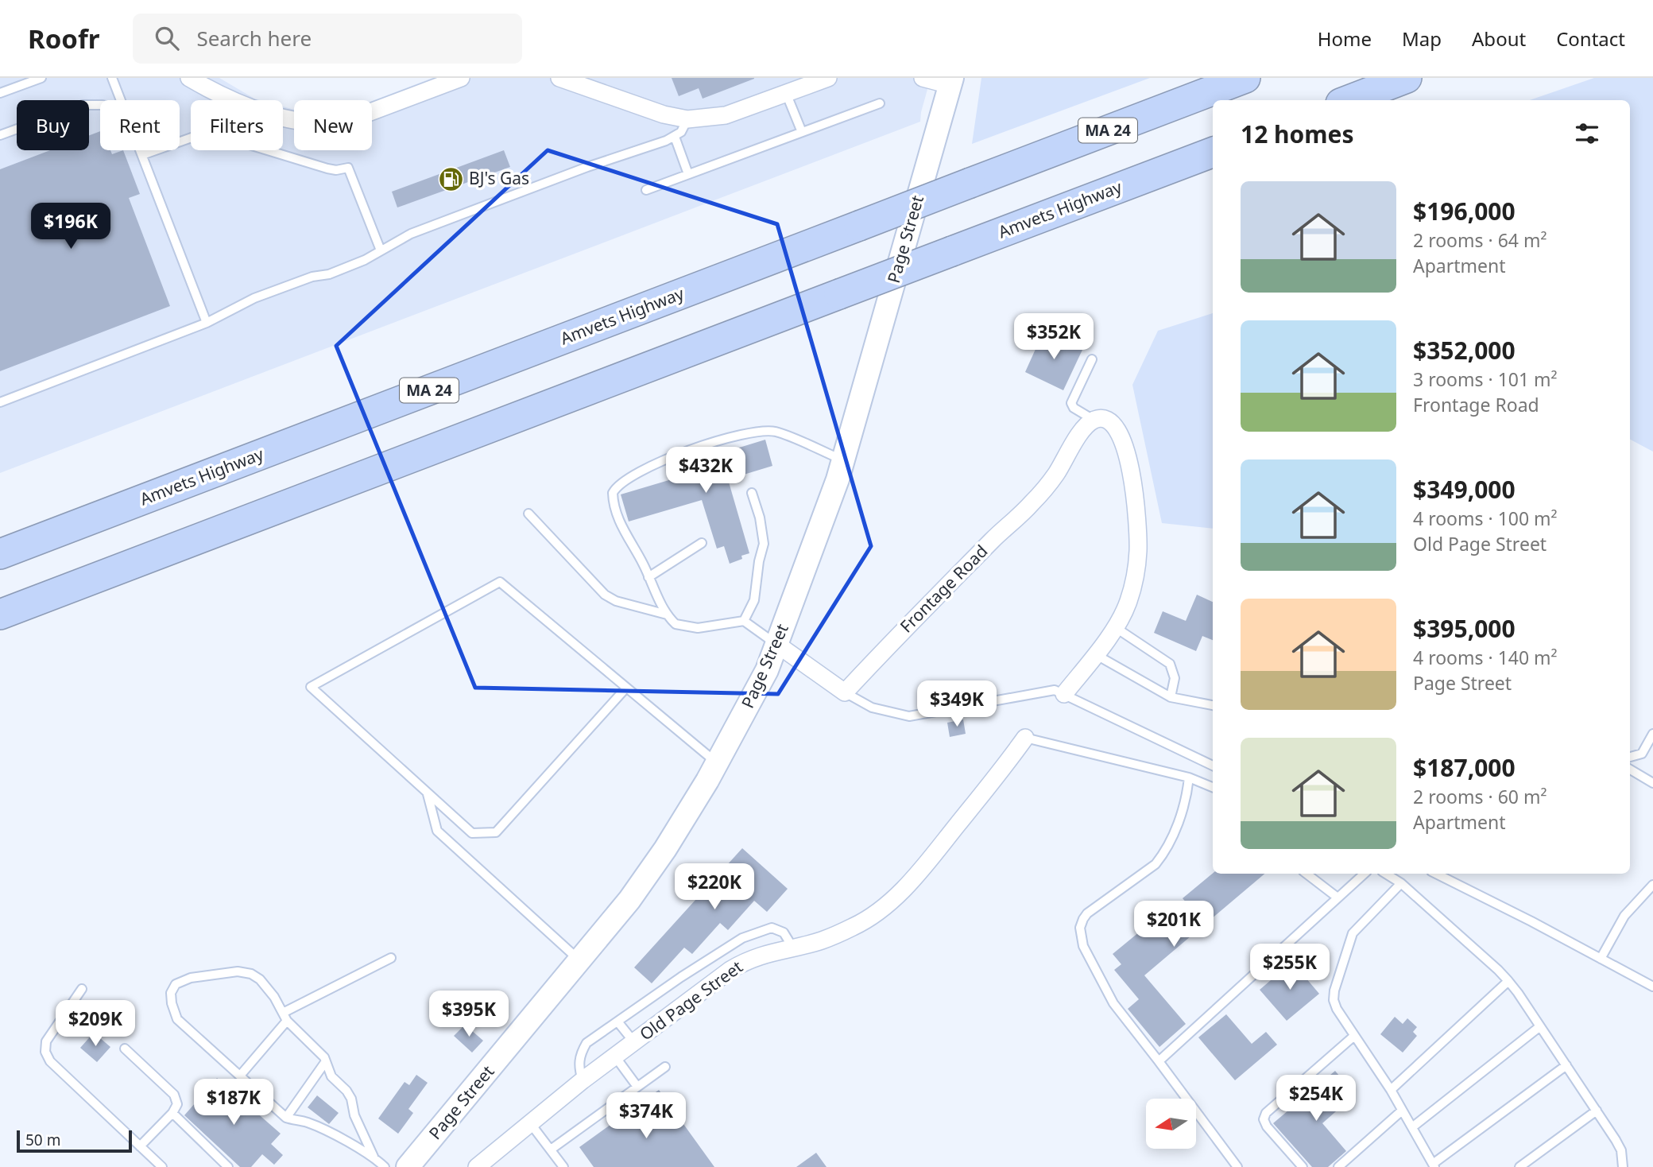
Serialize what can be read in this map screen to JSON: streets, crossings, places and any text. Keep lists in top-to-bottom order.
{
  "streets": {
    "highway": ["MA 24", "Amvets Highway"],
    "main road": ["Page Street"],
    "street": ["Frontage Road", "Old Page Street"]
  },
  "places": {
    "fuel station": ["BJ's Gas"]
  },
  "scale_bar": "50 m",
  "north": "left",
  "page": {
    "header": "Roofr",
    "search": "Search here",
    "nav": [
      "Home",
      "Map",
      "About",
      "Contact"
    ],
    "chip": [
      "Buy",
      "Rent",
      "Filters",
      "New"
    ],
    "heading": "12 homes",
    "list": [
      {
        "name": "$196,000",
        "note": "2 rooms · 64 m² · Apartment"
      },
      {
        "name": "$352,000",
        "note": "3 rooms · 101 m² · Frontage Road"
      },
      {
        "name": "$349,000",
        "note": "4 rooms · 100 m² · Old Page Street"
      },
      {
        "name": "$395,000",
        "note": "4 rooms · 140 m² · Page Street"
      },
      {
        "name": "$187,000",
        "note": "2 rooms · 60 m² · Apartment"
      }
    ],
    "price": [
      "$196K",
      "$352K",
      "$432K",
      "$349K",
      "$220K",
      "$201K",
      "$255K",
      "$395K",
      "$209K",
      "$254K",
      "$187K",
      "$374K"
    ],
    "scale": "50 m"
  }
}
